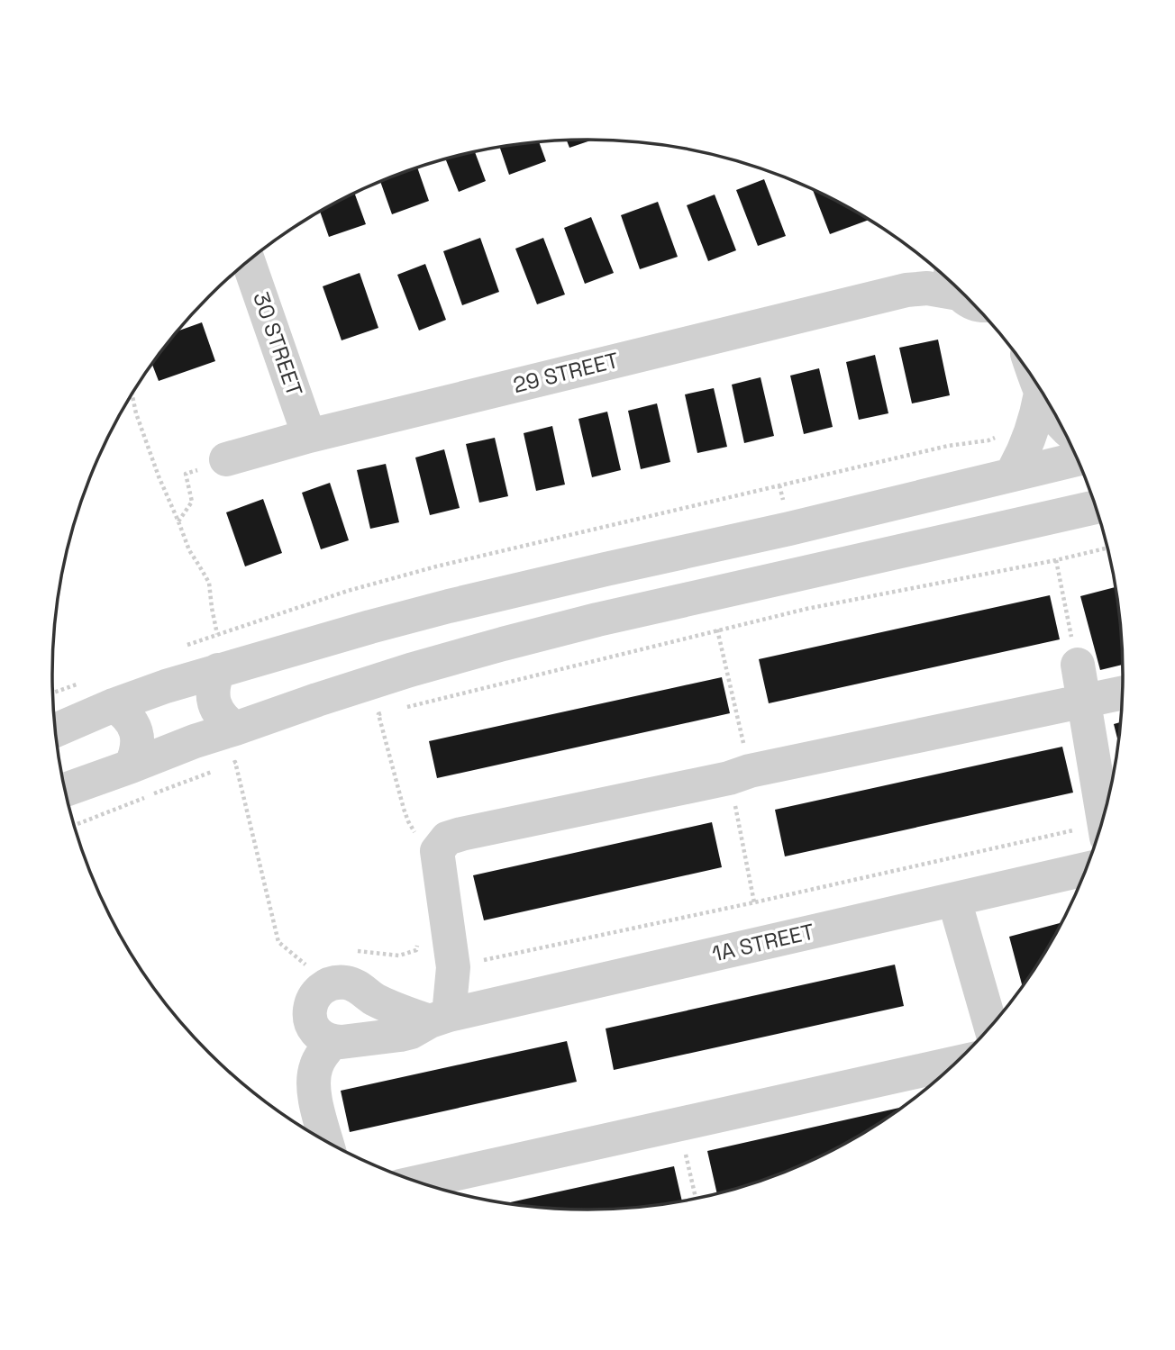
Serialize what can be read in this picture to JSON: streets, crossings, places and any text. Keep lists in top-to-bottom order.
{
  "streets": {
    "street": ["30 STREET", "29 STREET", "1A STREET"]
  },
  "crossings": [
    ["30 STREET", "29 STREET"]
  ]
}
